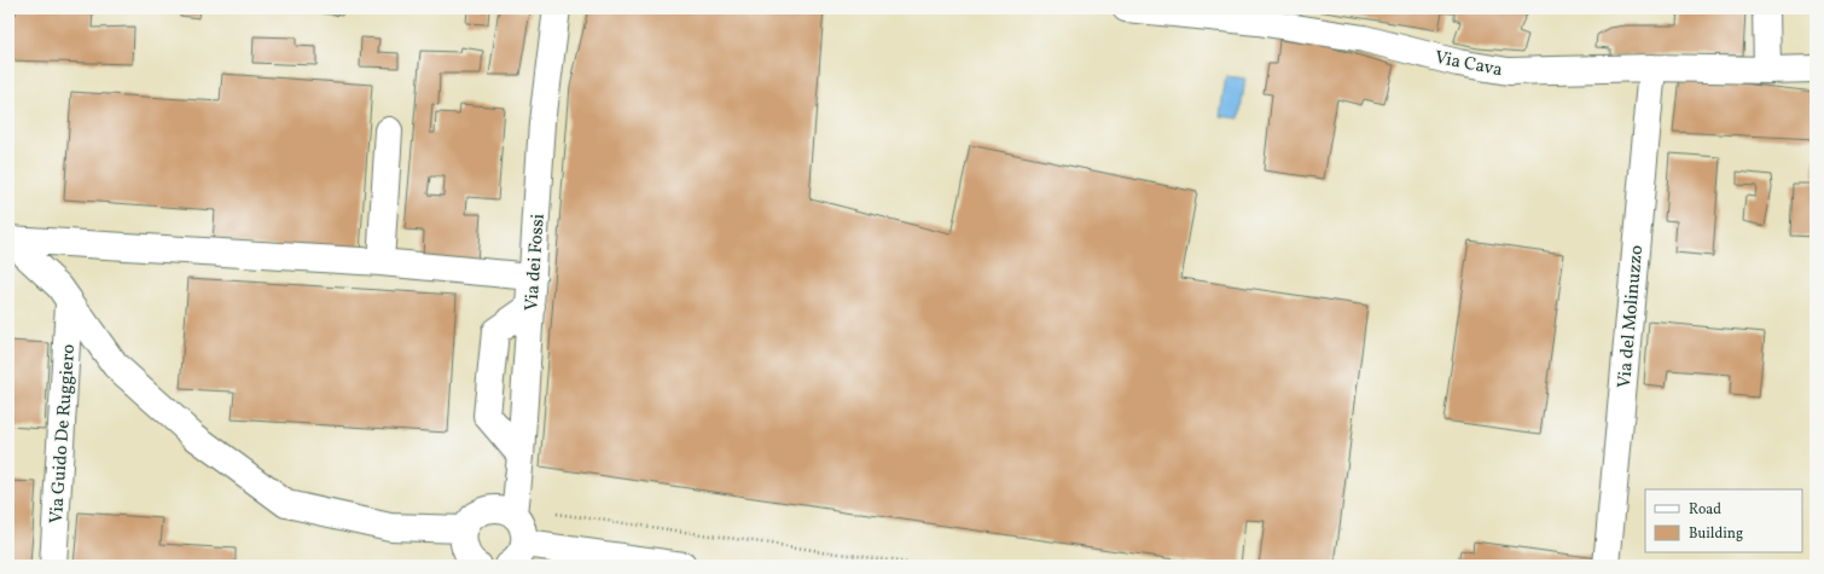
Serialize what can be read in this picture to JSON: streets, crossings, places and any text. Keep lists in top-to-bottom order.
{
  "streets": {
    "street": [
      "Via Cava",
      "Via dei Fossi",
      "Via del Molinuzzo",
      "Via Guido De Ruggiero"
    ]
  },
  "crossings": [
    ["Via Cava", "Via del Molinuzzo"]
  ],
  "legend": ["Road", "Building"]
}
